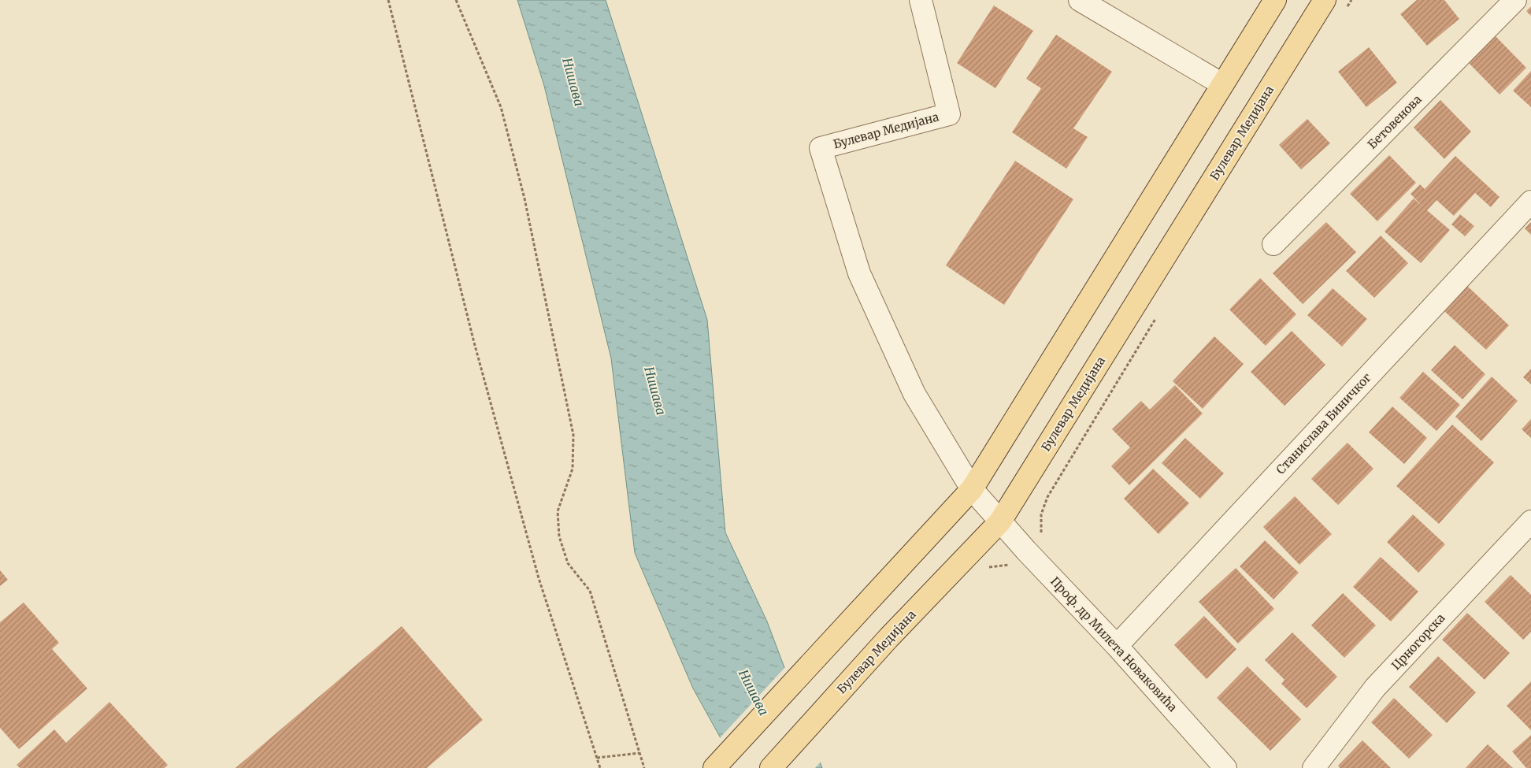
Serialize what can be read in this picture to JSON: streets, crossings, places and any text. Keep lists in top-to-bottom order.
{
  "streets": {
    "main road": ["Булевар Медијана"],
    "street": [
      "Бетовенова",
      "Станислава Биничког",
      "Црногорска",
      "Проф. др Милета Новаковића"
    ]
  },
  "crossings": [
    ["Булевар Медијана", "Проф. др Милета Новаковића"],
    ["Станислава Биничког", "Проф. др Милета Новаковића"]
  ],
  "water": ["Нишава"]
}
